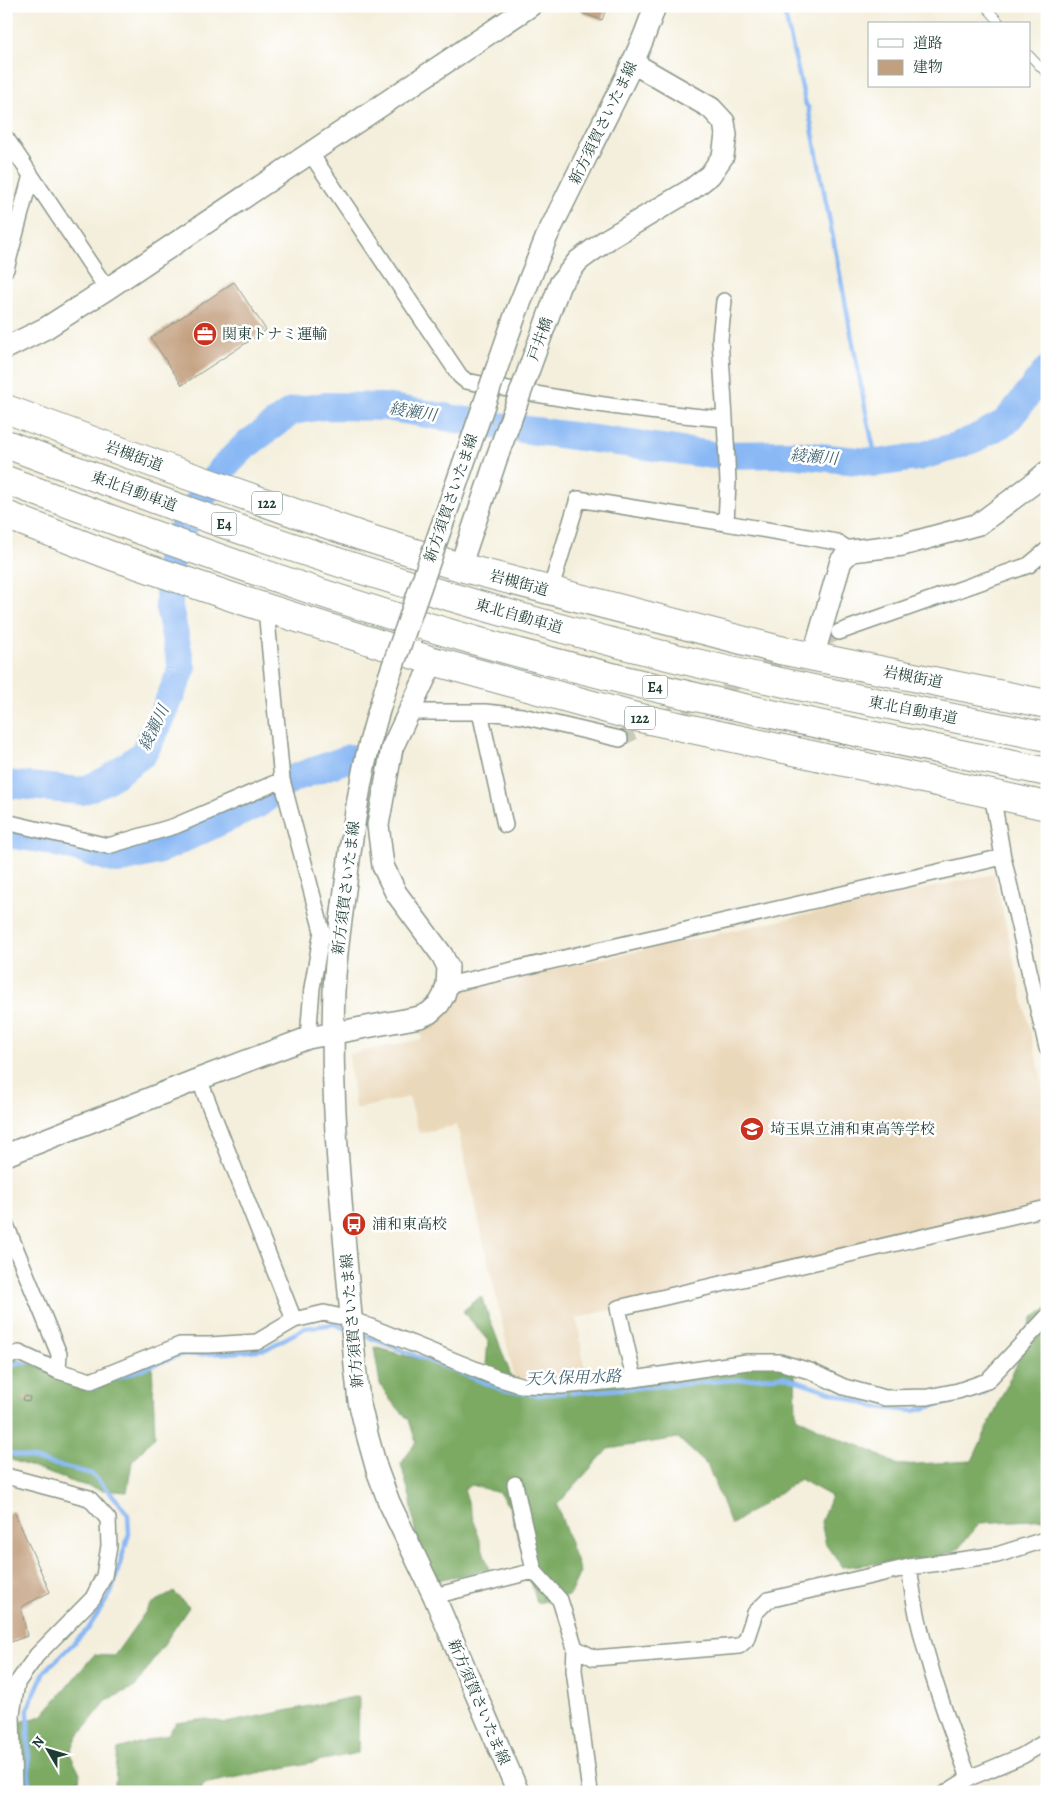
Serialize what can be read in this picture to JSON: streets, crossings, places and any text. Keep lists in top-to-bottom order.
{
  "streets": {
    "highway": [
      "岩槻街道",
      "東北自動車道",
      "122",
      "E4"
    ],
    "street": ["新方須賀さいたま線", "戸井橋"]
  },
  "crossings": [
    ["新方須賀さいたま線", "戸井橋"],
    ["戸井橋", "岩槻街道"]
  ],
  "water": ["綾瀬川", "天久保用水路"],
  "places": {
    "office": ["関東トナミ運輸"],
    "school or university": ["埼玉県立浦和東高等学校"],
    "bus stop": ["浦和東高校"]
  },
  "legend": ["道路", "建物"],
  "north": "top left"
}
